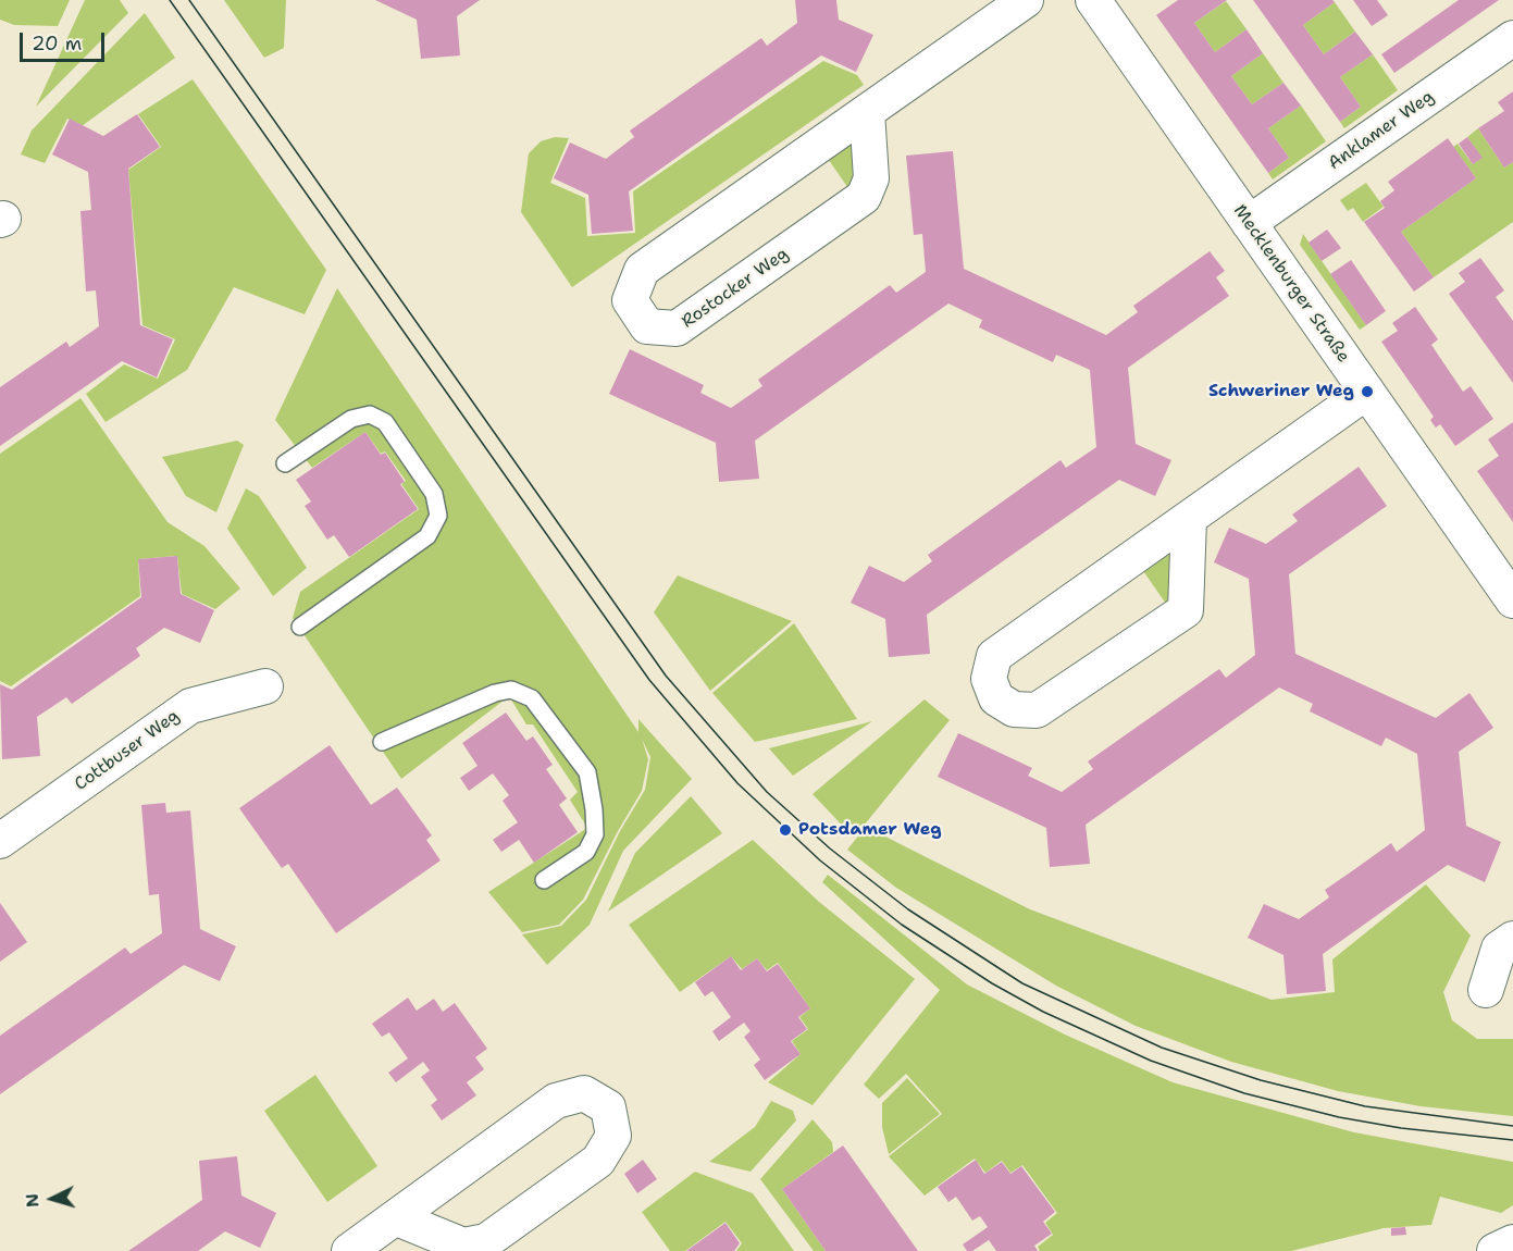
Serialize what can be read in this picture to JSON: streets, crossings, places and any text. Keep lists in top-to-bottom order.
{
  "streets": {
    "street": [
      "Anklamer Weg",
      "Mecklenburger Straße",
      "Rostocker Weg",
      "Cottbuser Weg"
    ]
  },
  "crossings": [
    ["Anklamer Weg", "Mecklenburger Straße"]
  ],
  "places": ["Schweriner Weg", "Potsdamer Weg"],
  "scale_bar": "20 m",
  "north": "left"
}
